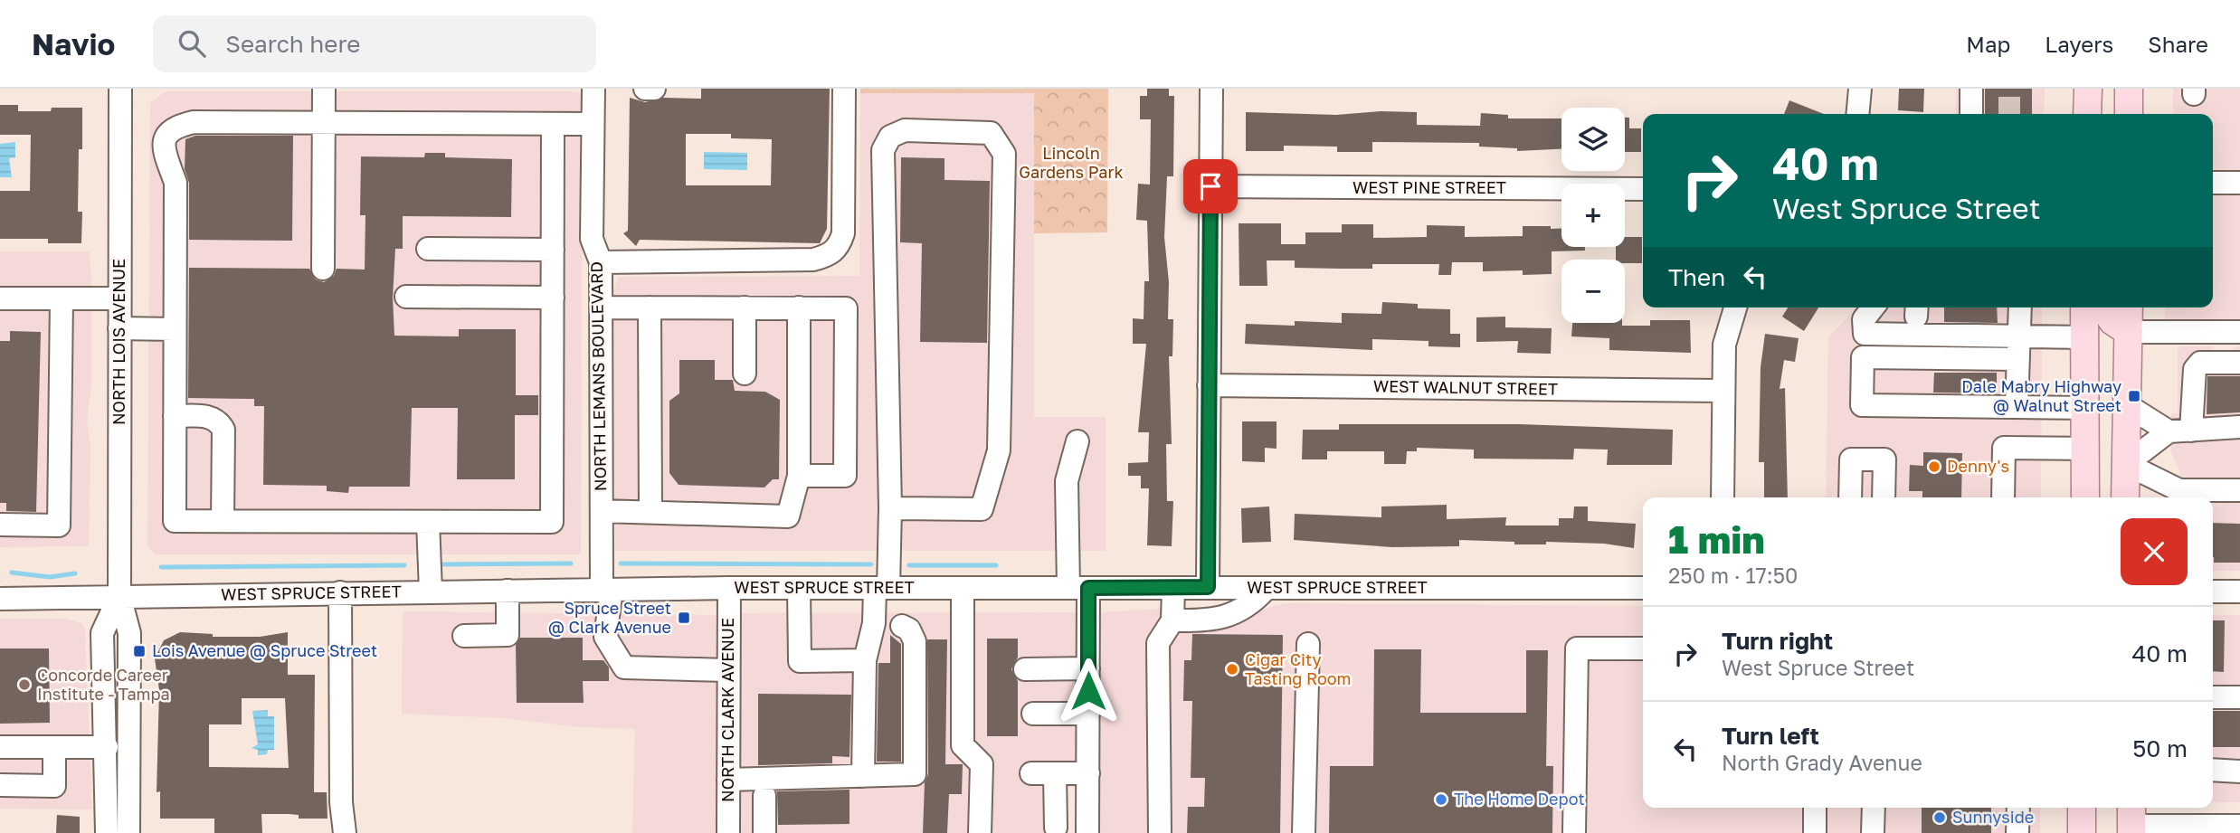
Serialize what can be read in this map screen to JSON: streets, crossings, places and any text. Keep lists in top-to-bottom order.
{
  "streets": {
    "street": [
      "WEST PINE STREET",
      "NORTH LOIS AVENUE",
      "NORTH LEMANS BOULEVARD",
      "WEST WALNUT STREET",
      "WEST SPRUCE STREET",
      "NORTH CLARK AVENUE"
    ]
  },
  "crossings": [
    ["NORTH LOIS AVENUE", "WEST SPRUCE STREET"],
    ["NORTH LEMANS BOULEVARD", "WEST SPRUCE STREET"],
    ["NORTH LEMANS BOULEVARD", "NORTH CLARK AVENUE"],
    ["WEST SPRUCE STREET", "NORTH CLARK AVENUE"]
  ],
  "parks": ["Lincoln Gardens Park"],
  "places": {
    "transit": ["Dale Mabry Highway @ Walnut Street", "Spruce Street @ Clark Avenue", "Lois Avenue @ Spruce Street"],
    "other": [
      "Denny's",
      "Cigar City Tasting Room",
      "Concorde Career Institute - Tampa",
      "The Home Depot",
      "Sunnyside"
    ]
  },
  "page": {
    "header": "Navio",
    "search": "Search here",
    "nav": ["Map", "Layers", "Share"],
    "map_buttons": ["+", "−"],
    "turn": ["40 m", "West Spruce Street"],
    "then": "Then",
    "heading": ["1 min", "250 m · 17:50"],
    "list": [
      {
        "name": "Turn right",
        "note": "West Spruce Street",
        "value": "40 m"
      },
      {
        "name": "Turn left",
        "note": "North Grady Avenue",
        "value": "50 m"
      }
    ]
  }
}
